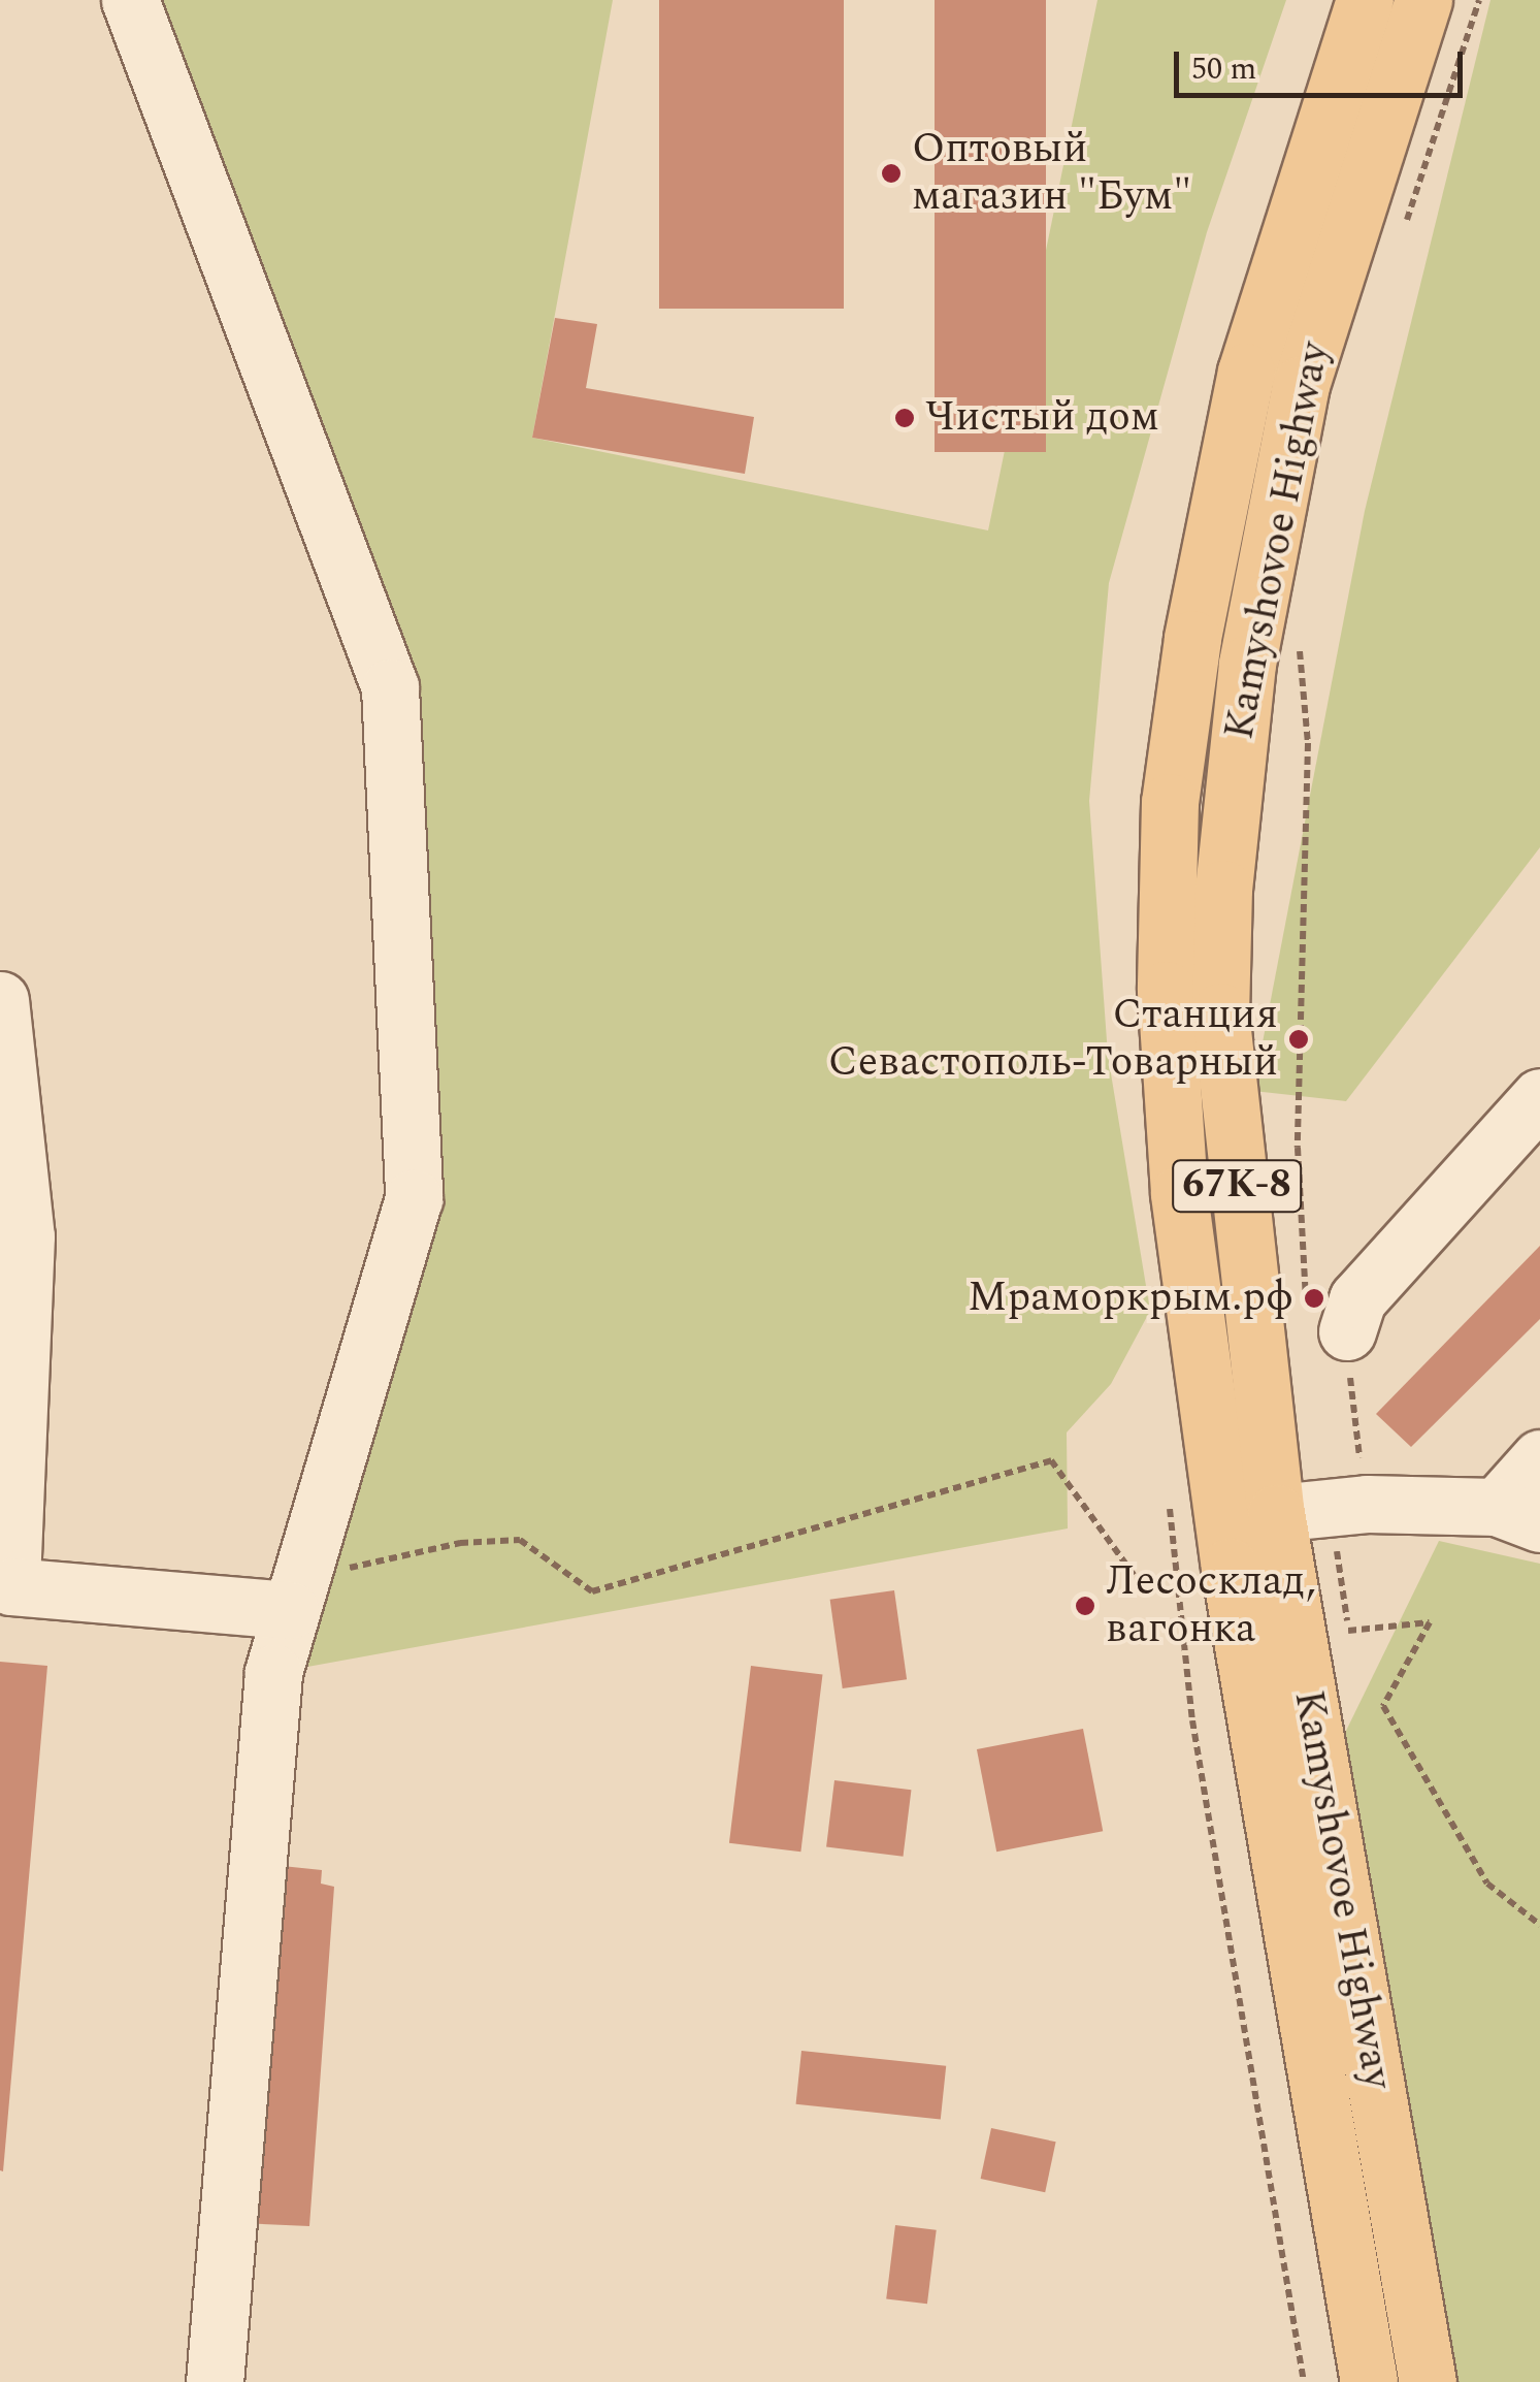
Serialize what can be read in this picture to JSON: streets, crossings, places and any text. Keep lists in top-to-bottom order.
{
  "streets": {
    "main road": ["Kamyshovoe Highway", "67К-8"]
  },
  "places": [
    "Оптовый магазин \"Бум\"",
    "Чистый дом",
    "Станция Севастополь-Товарный",
    "Мраморкрым.рф",
    "Лесосклад, вагонка"
  ],
  "scale_bar": "50 m"
}
